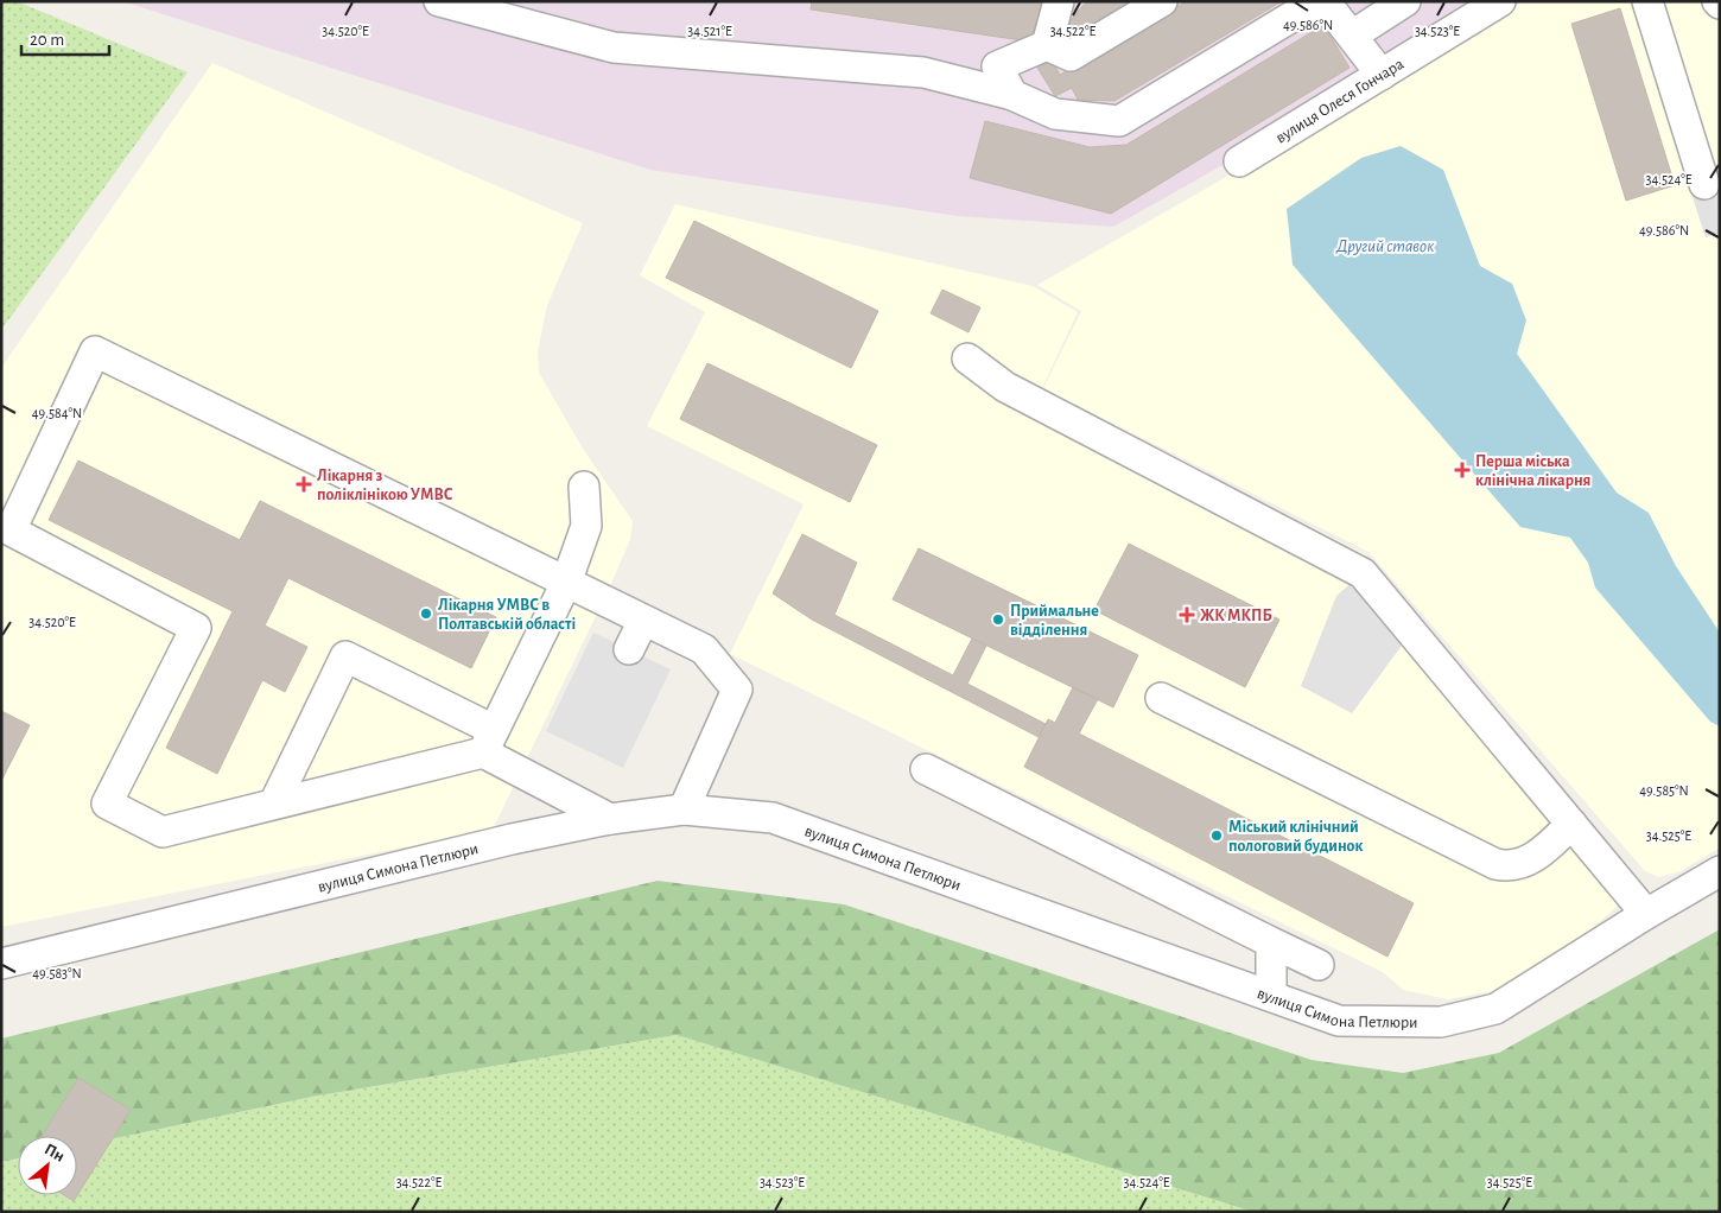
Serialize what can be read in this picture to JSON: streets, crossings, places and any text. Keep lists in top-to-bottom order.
{
  "streets": {
    "street": ["вулиця Олеся Гончара", "вулиця Симона Петлюри"]
  },
  "water": ["Другий ставок"],
  "places": {
    "health": ["Перша міська клінічна лікарня", "Лікарня з поліклінікою УМВС", "ЖК МКПБ"],
    "other": ["Лікарня УМВС в Полтавській області", "Приймальне відділення", "Міський клінічний пологовий будинок"]
  },
  "scale_bar": "20 m",
  "north": "top right",
  "coordinates": [
    "49.586°N",
    "34.520°E",
    "34.521°E",
    "34.522°E",
    "34.523°E",
    "34.524°E",
    "49.584°N",
    "49.585°N",
    "34.525°E",
    "49.583°N"
  ]
}
